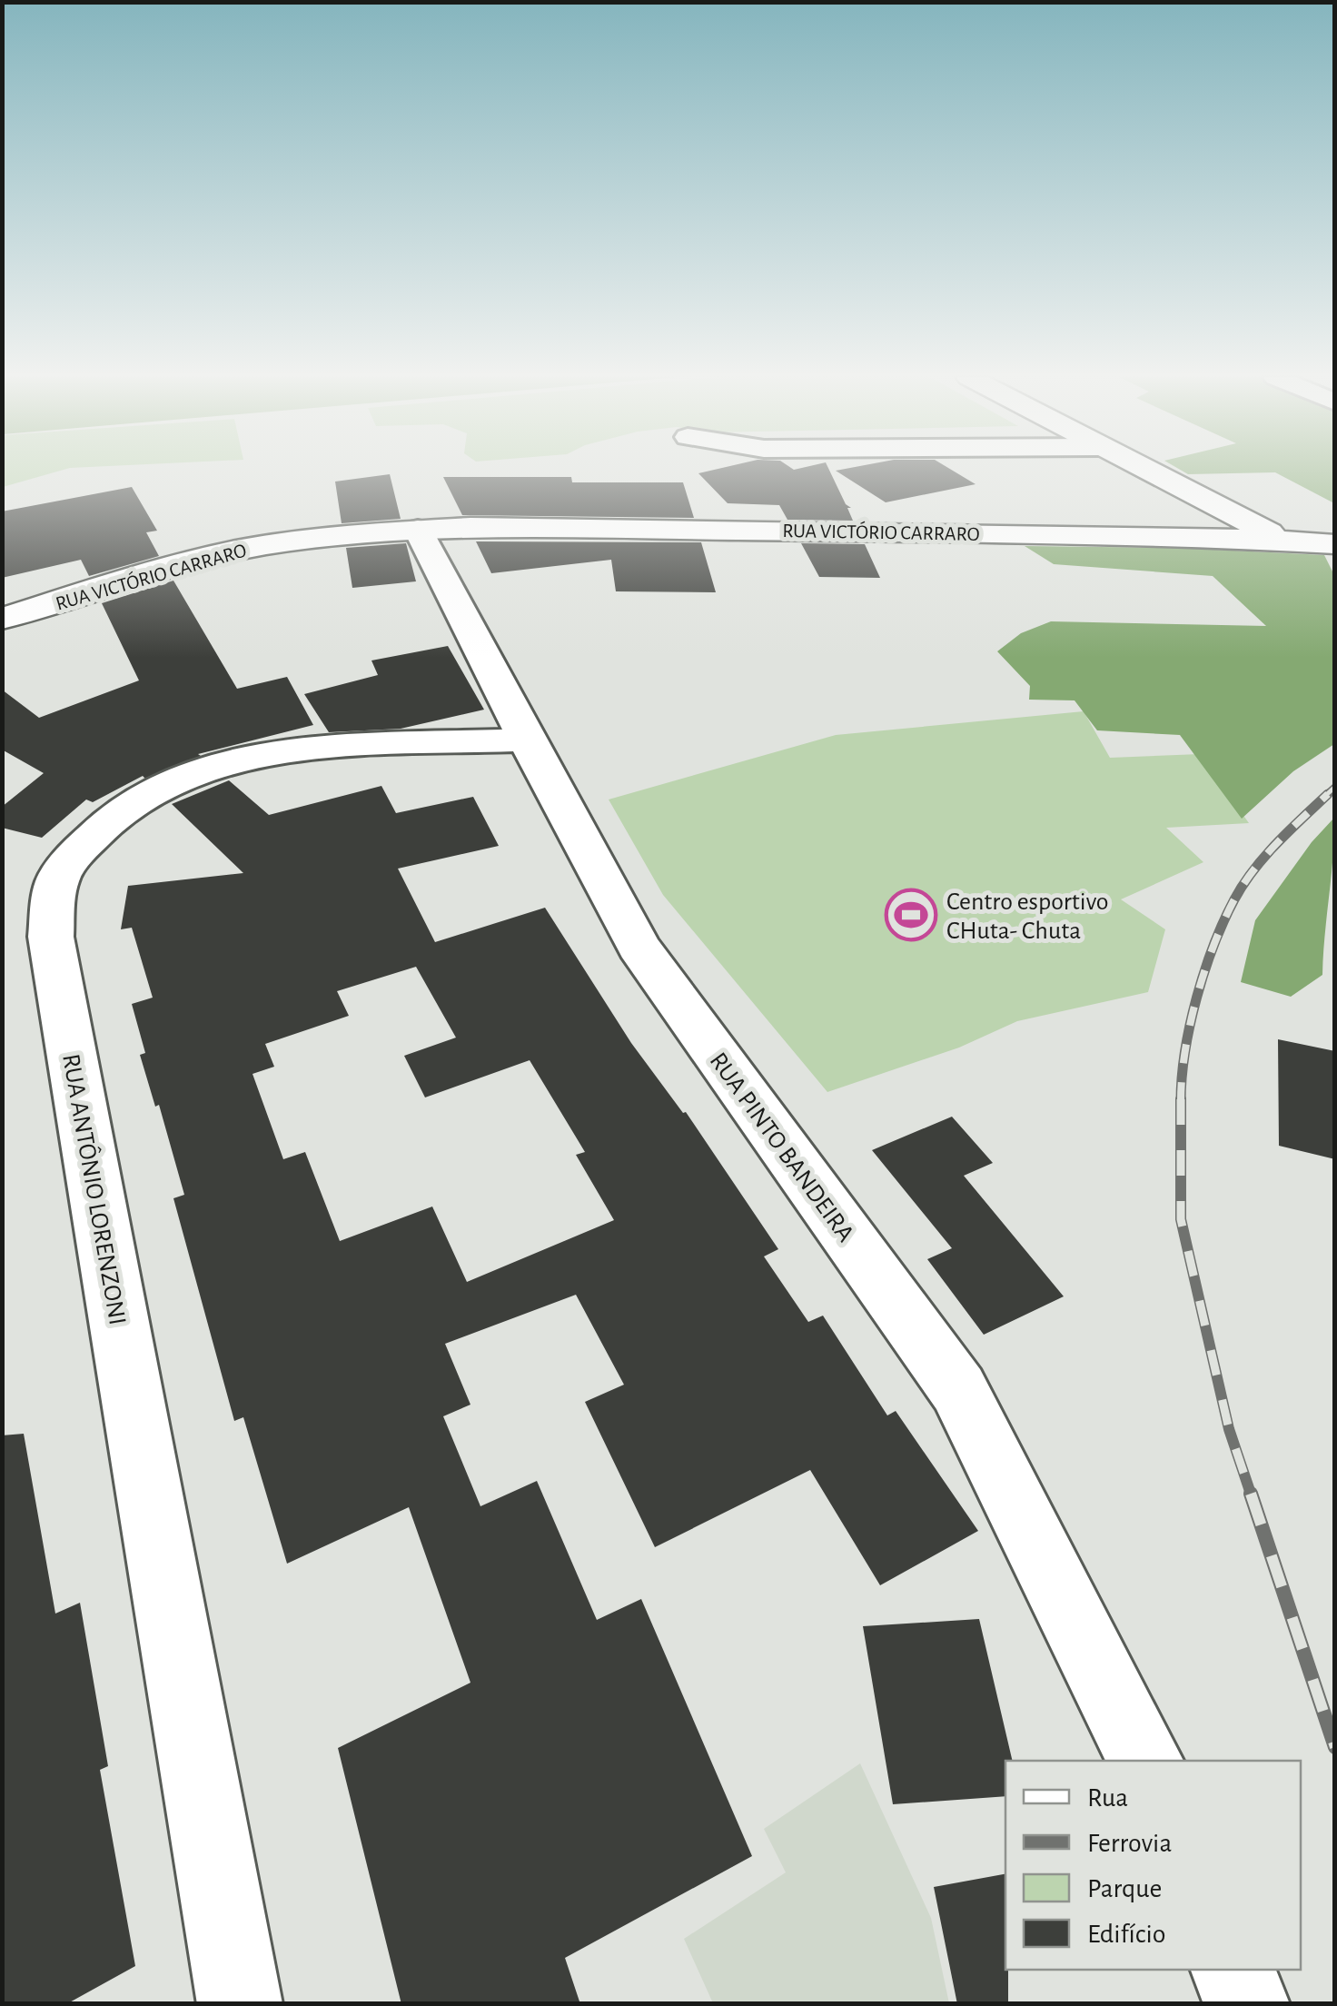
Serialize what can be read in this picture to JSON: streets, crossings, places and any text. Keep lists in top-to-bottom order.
{
  "streets": {
    "main road": ["RUA VICTÓRIO CARRARO"],
    "street": ["RUA PINTO BANDEIRA", "RUA ANTÔNIO LORENZONI"]
  },
  "crossings": [
    ["RUA VICTÓRIO CARRARO", "RUA PINTO BANDEIRA"],
    ["RUA PINTO BANDEIRA", "RUA ANTÔNIO LORENZONI"]
  ],
  "places": {
    "sports": ["Centro esportivo CHuta- Chuta"]
  },
  "legend": [
    "Rua",
    "Ferrovia",
    "Parque",
    "Edifício"
  ]
}
